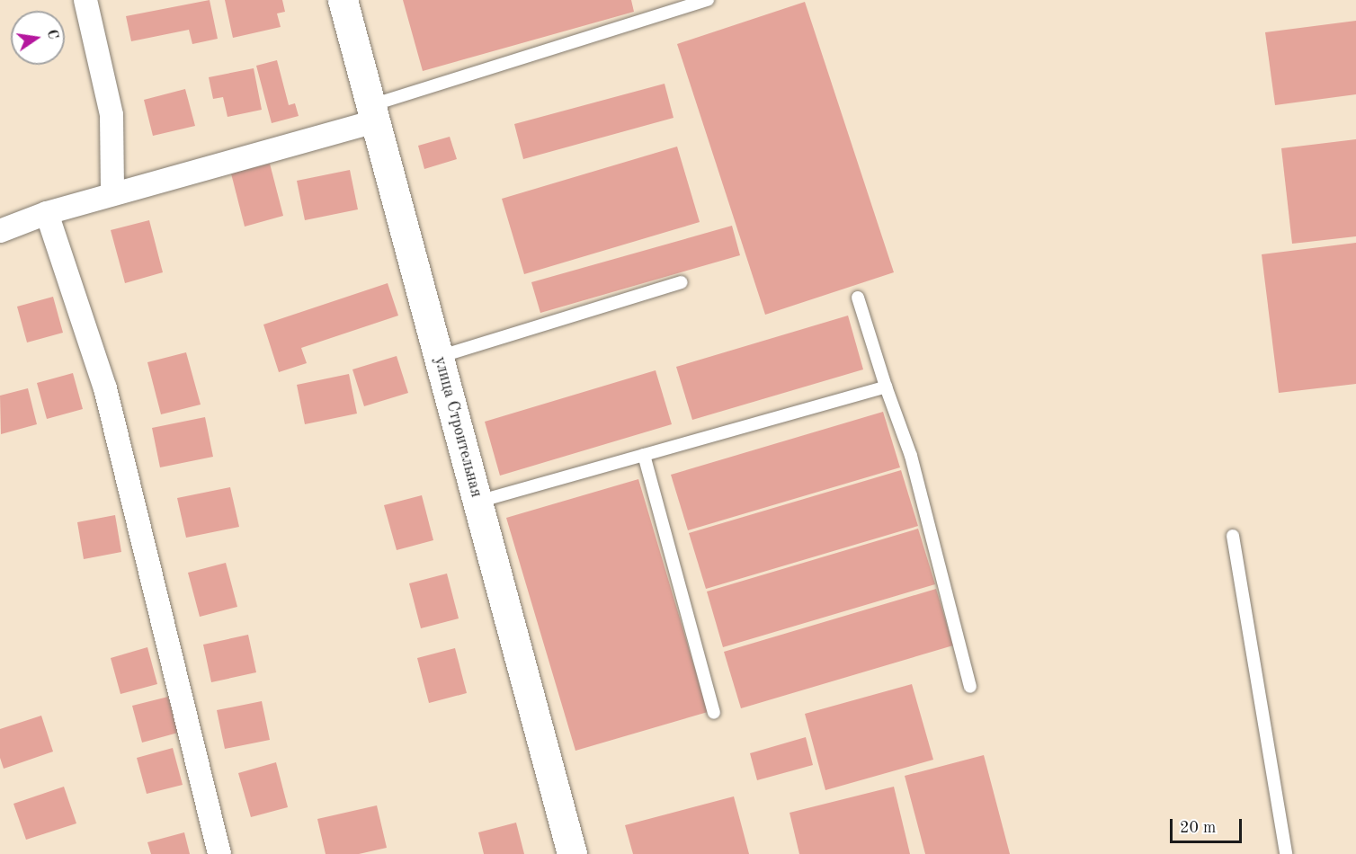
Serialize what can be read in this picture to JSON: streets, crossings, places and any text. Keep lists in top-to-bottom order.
{
  "streets": {
    "main road": ["улица Строительная"]
  },
  "scale_bar": "20 m",
  "north": "right"
}
